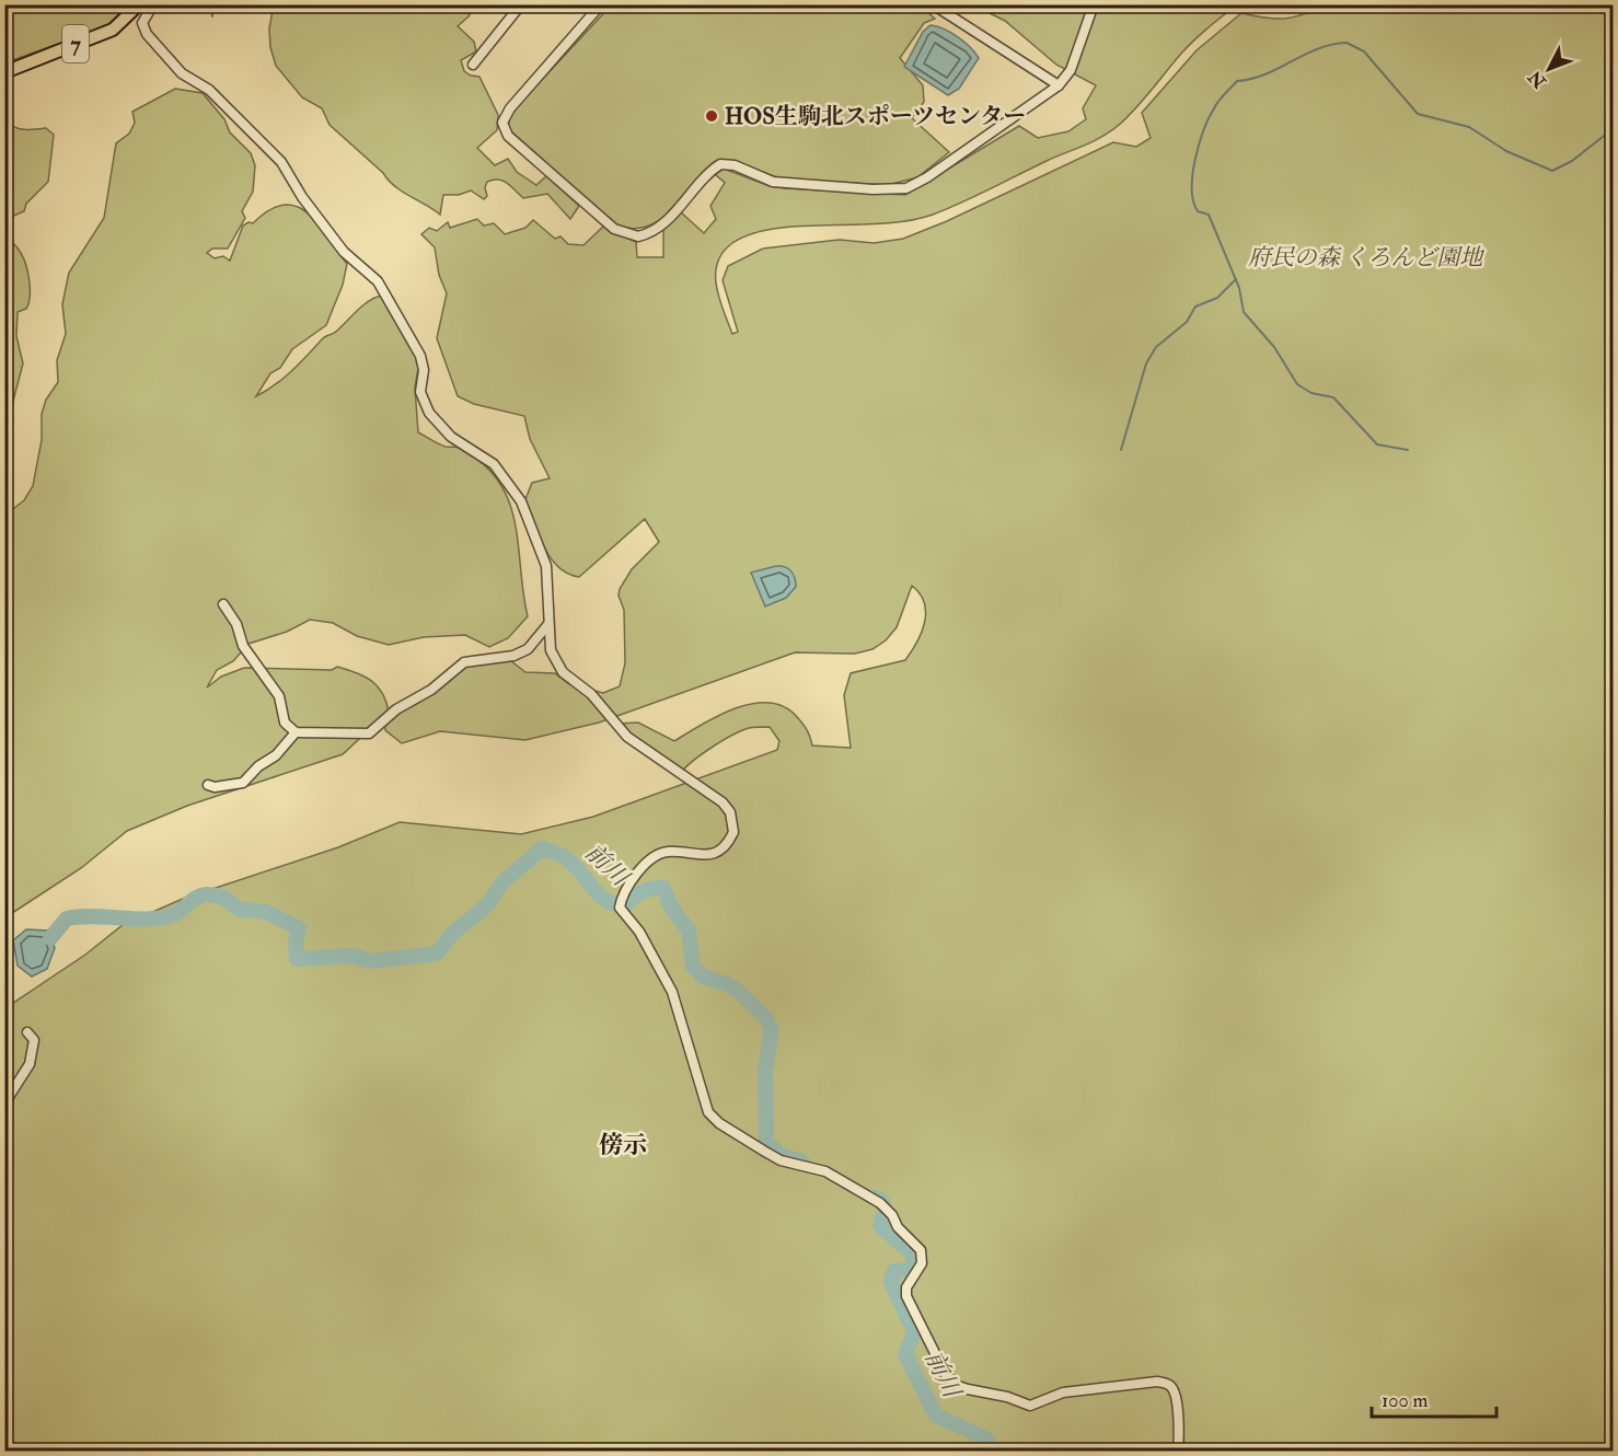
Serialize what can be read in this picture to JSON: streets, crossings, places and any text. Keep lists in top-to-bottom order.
{
  "streets": {
    "main road": ["7"]
  },
  "districts": ["傍示"],
  "water": ["前川"],
  "parks": ["府民の森 くろんど園地"],
  "places": ["HOS生駒北スポーツセンター"],
  "scale_bar": "100 m",
  "north": "bottom left"
}
